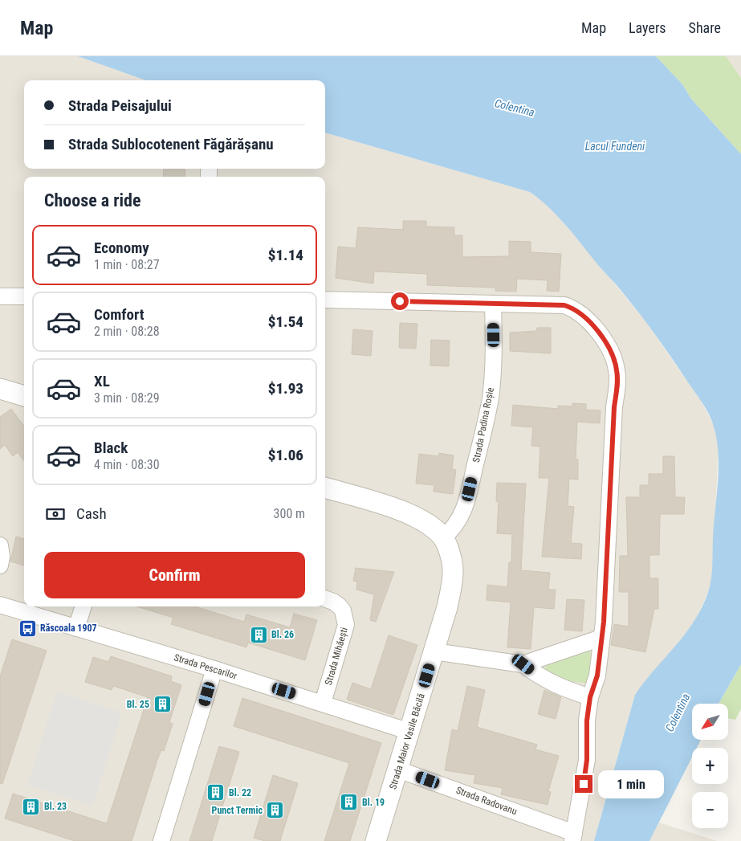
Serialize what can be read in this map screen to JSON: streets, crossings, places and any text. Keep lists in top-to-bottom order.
{
  "streets": {
    "street": [
      "Strada Padina Roșie",
      "Strada Mihăești",
      "Strada Pescarilor",
      "Strada Maior Vasile Băcilă",
      "Strada Radovanu"
    ]
  },
  "crossings": [
    ["Strada Padina Roșie", "Strada Maior Vasile Băcilă"],
    ["Strada Mihăești", "Strada Pescarilor"],
    ["Strada Pescarilor", "Strada Maior Vasile Băcilă"],
    ["Strada Maior Vasile Băcilă", "Strada Radovanu"]
  ],
  "water": ["Colentina", "Lacul Fundeni"],
  "places": {
    "bus stop": ["Răscoala 1907"],
    "building": [
      "Bl. 26",
      "Bl. 25",
      "Bl. 22",
      "Bl. 19",
      "Bl. 23",
      "Punct Termic"
    ]
  },
  "north": "bottom left",
  "page": {
    "header": "Map",
    "nav": ["Map", "Layers", "Share"],
    "banner": ["Strada Peisajului", "Strada Sublocotenent Făgărășanu"],
    "heading": "Choose a ride",
    "list": [
      {
        "name": "Economy",
        "note": "1 min · 08:27",
        "value": "$1.14"
      },
      {
        "name": "Comfort",
        "note": "2 min · 08:28",
        "value": "$1.54"
      },
      {
        "name": "XL",
        "note": "3 min · 08:29",
        "value": "$1.93"
      },
      {
        "name": "Black",
        "note": "4 min · 08:30",
        "value": "$1.06"
      }
    ],
    "pay": ["Cash", "300 m"],
    "buttons": "Confirm",
    "map_buttons": ["+", "−"],
    "bubble": "1 min"
  }
}
